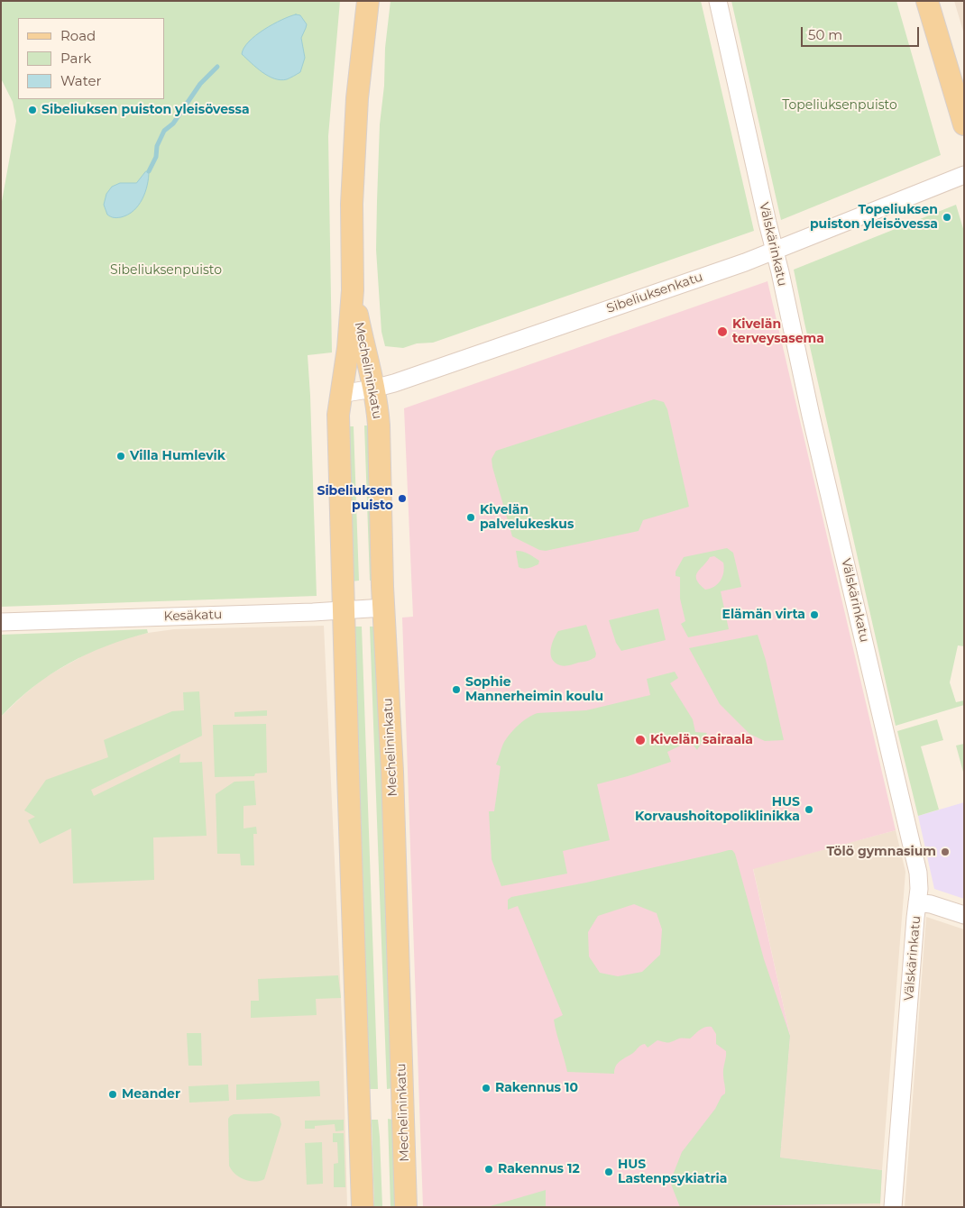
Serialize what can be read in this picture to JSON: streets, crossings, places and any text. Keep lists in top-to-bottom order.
{
  "streets": {
    "main road": ["Mechelininkatu"],
    "street": ["Välskärinkatu", "Sibeliuksenkatu", "Kesäkatu"]
  },
  "crossings": [
    ["Välskärinkatu", "Sibeliuksenkatu"],
    ["Sibeliuksenkatu", "Mechelininkatu"],
    ["Mechelininkatu", "Kesäkatu"]
  ],
  "parks": ["Topeliuksenpuisto", "Sibeliuksenpuisto"],
  "places": [
    "Sibeliuksen puiston yleisövessa",
    "Topeliuksen puiston yleisövessa",
    "Kivelän terveysasema",
    "Villa Humlevik",
    "Sibeliuksen puisto",
    "Kivelän palvelukeskus",
    "Elämän virta",
    "Sophie Mannerheimin koulu",
    "Kivelän sairaala",
    "HUS Korvaushoitopoliklinikka",
    "Tölö gymnasium",
    "Rakennus 10",
    "Meander",
    "Rakennus 12",
    "HUS Lastenpsykiatria"
  ],
  "legend": ["Road", "Park", "Water"],
  "scale_bar": "50 m"
}
